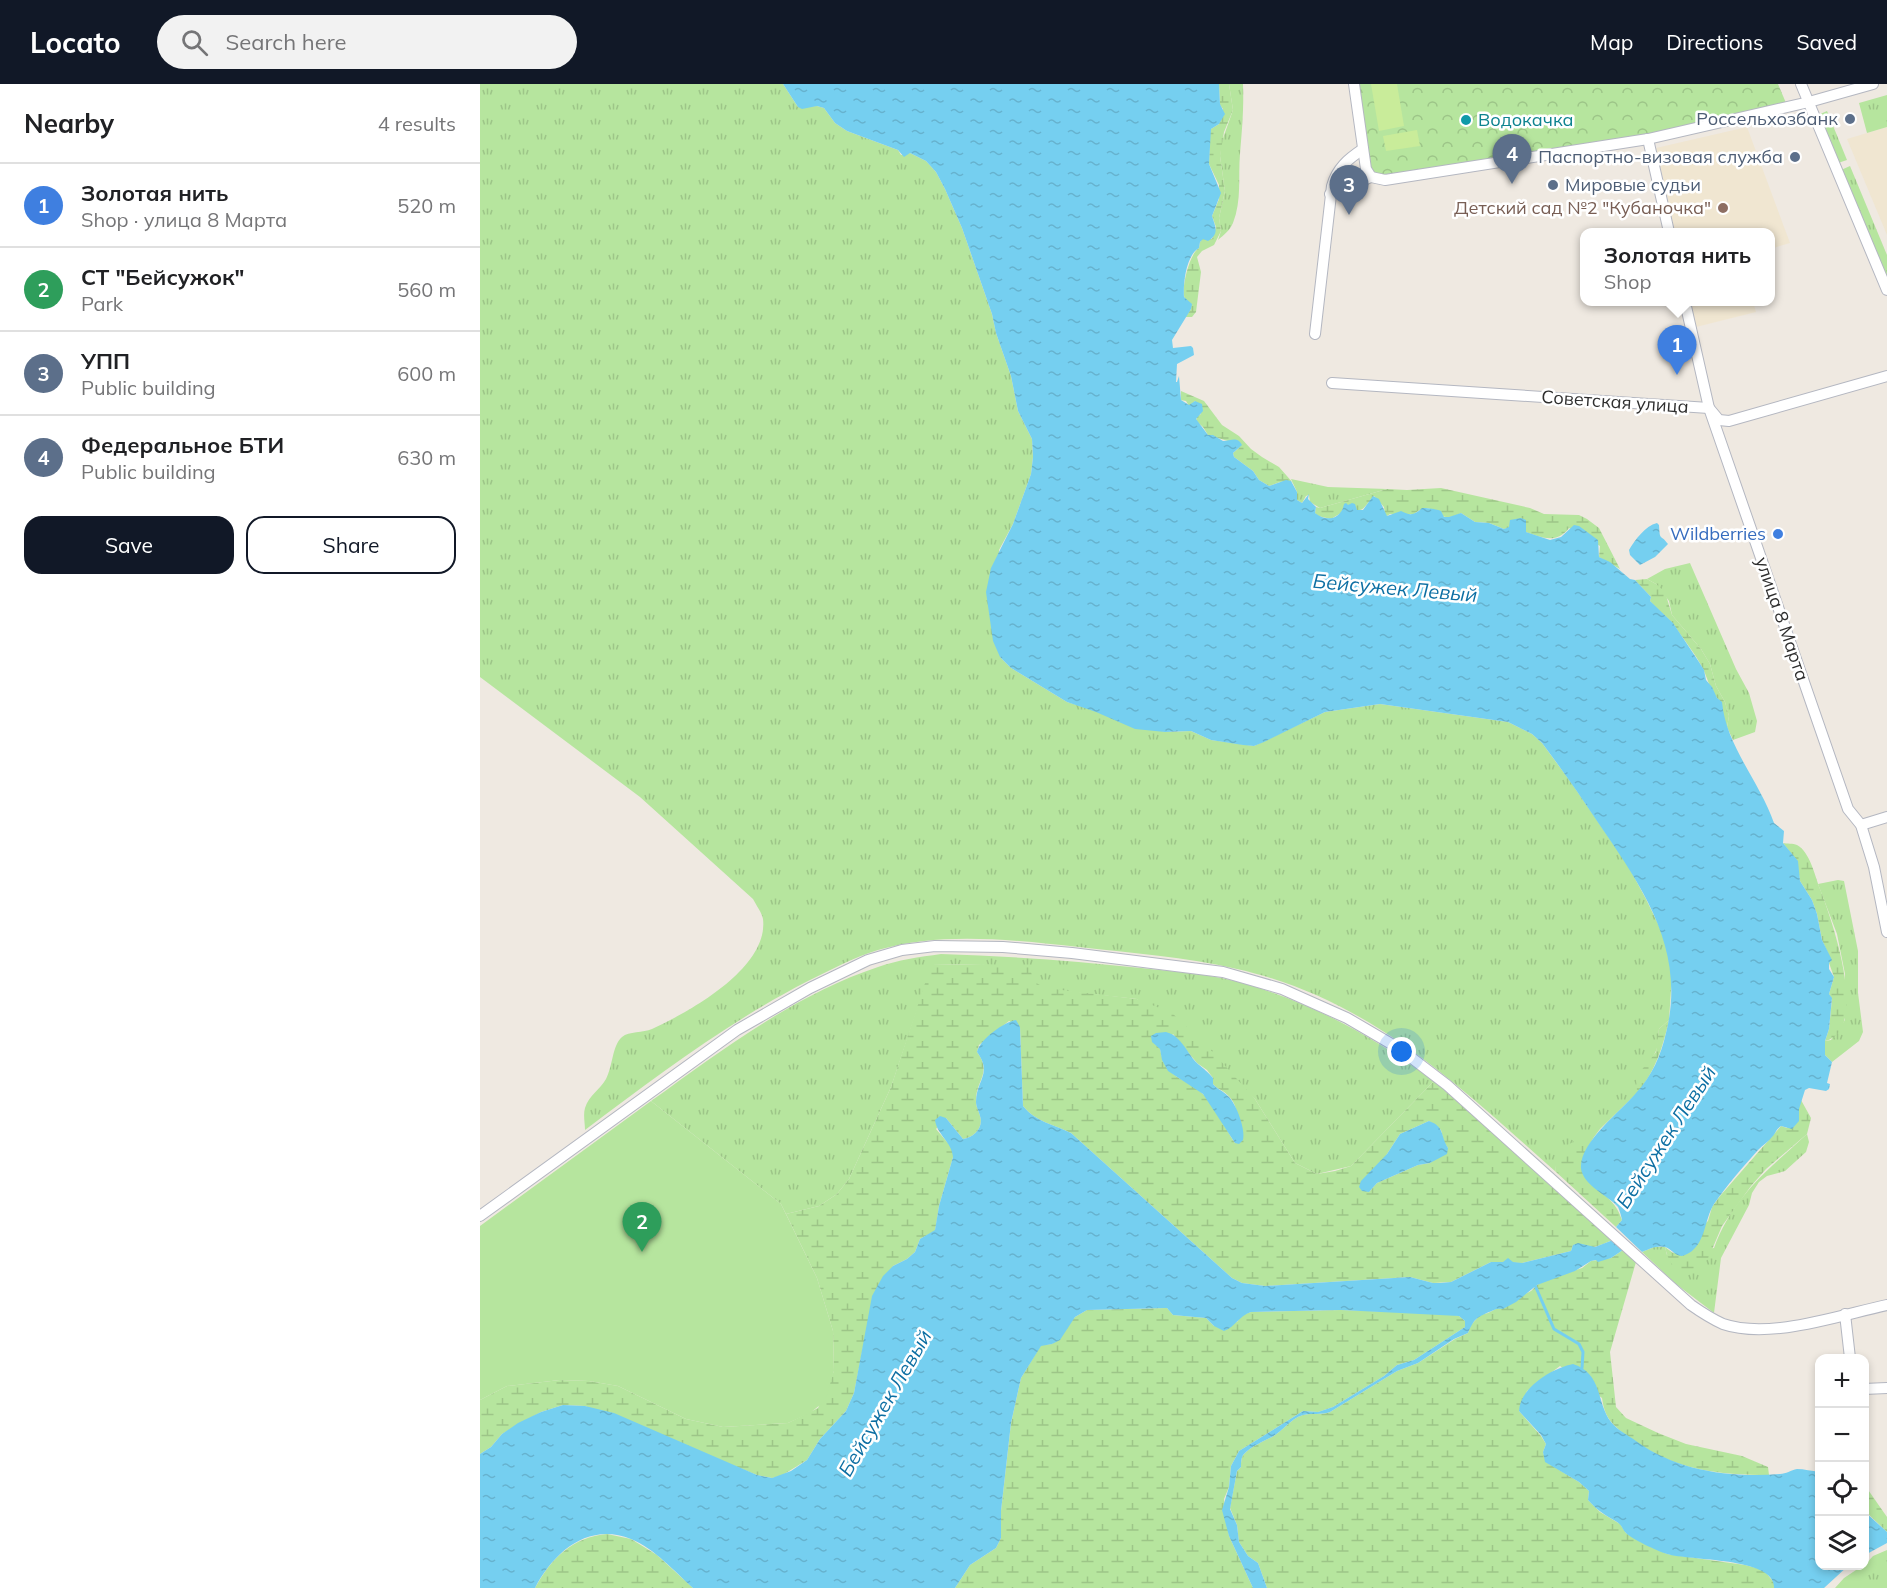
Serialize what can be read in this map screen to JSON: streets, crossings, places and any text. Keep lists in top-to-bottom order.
{
  "streets": {
    "street": ["Советская улица", "улица 8 Марта"]
  },
  "crossings": [
    ["Советская улица", "улица 8 Марта"]
  ],
  "water": ["Бейсужек Левый"],
  "places": [
    "Россельхозбанк",
    "Водокачка",
    "Паспортно-визовая служба",
    "Мировые судьи",
    "Детский сад №2 \"Кубаночка\"",
    "Wildberries"
  ],
  "page": {
    "header": "Locato",
    "search": "Search here",
    "nav": ["Map", "Directions", "Saved"],
    "heading": ["Nearby", "4 results"],
    "pins": [
      "4",
      "3",
      "1",
      "2"
    ],
    "list": [
      {
        "mark": "1",
        "name": "Золотая нить",
        "note": "Shop · улица 8 Марта",
        "value": "520 m"
      },
      {
        "mark": "2",
        "name": "СТ \"Бейсужок\"",
        "note": "Park",
        "value": "560 m"
      },
      {
        "mark": "3",
        "name": "УПП",
        "note": "Public building",
        "value": "600 m"
      },
      {
        "mark": "4",
        "name": "Федеральное БТИ",
        "note": "Public building",
        "value": "630 m"
      }
    ],
    "popup": ["Золотая нить", "Shop"],
    "buttons": ["Save", "Share"],
    "map_buttons": ["+", "−"]
  }
}
